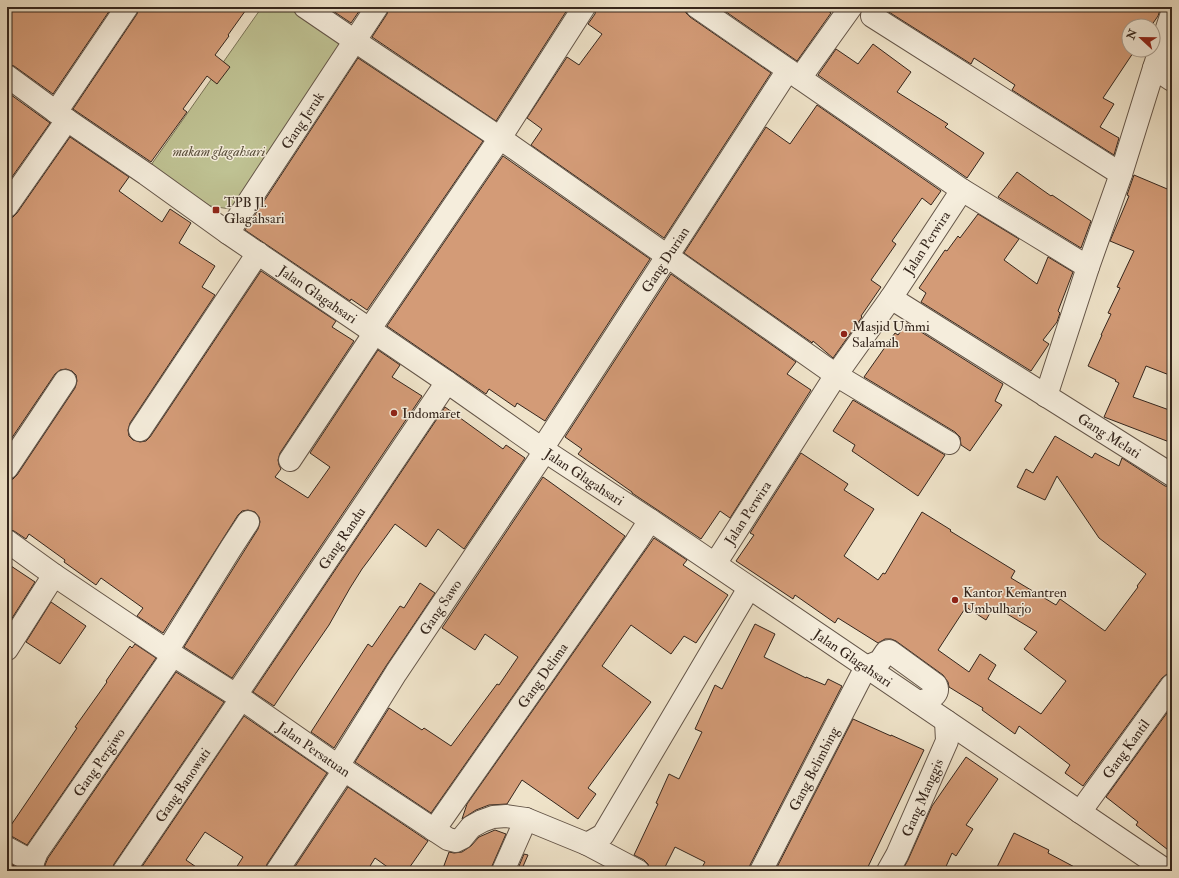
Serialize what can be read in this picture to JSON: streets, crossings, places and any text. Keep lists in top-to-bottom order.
{
  "streets": {
    "street": [
      "Gang Jeruk",
      "Jalan Perwira",
      "Gang Durian",
      "Jalan Glagahsari",
      "Gang Melati",
      "Gang Randu",
      "Gang Sawo",
      "Gang Delima",
      "Jalan Persatuan",
      "Gang Kantil",
      "Gang Pergiwo",
      "Gang Belimbing",
      "Gang Banowati",
      "Gang Manggis"
    ]
  },
  "crossings": [
    ["Gang Jeruk", "Jalan Glagahsari"],
    ["Jalan Perwira", "Jalan Glagahsari"],
    ["Jalan Perwira", "Gang Melati"],
    ["Gang Durian", "Jalan Glagahsari"],
    ["Gang Durian", "Gang Sawo"],
    ["Jalan Glagahsari", "Gang Randu"],
    ["Jalan Glagahsari", "Gang Sawo"],
    ["Jalan Glagahsari", "Gang Delima"],
    ["Jalan Glagahsari", "Gang Kantil"],
    ["Jalan Glagahsari", "Gang Belimbing"],
    ["Jalan Glagahsari", "Gang Manggis"],
    ["Gang Randu", "Jalan Persatuan"],
    ["Gang Randu", "Gang Banowati"],
    ["Gang Sawo", "Jalan Persatuan"],
    ["Gang Delima", "Jalan Persatuan"],
    ["Jalan Persatuan", "Gang Pergiwo"],
    ["Jalan Persatuan", "Gang Banowati"]
  ],
  "parks": ["makam glagahsari"],
  "places": {
    "transit": ["TPB Jl. Glagahsari"],
    "other": ["Masjid Ummi Salamah", "Indomaret", "Kantor Kemantren Umbulharjo"]
  },
  "north": "left"
}
